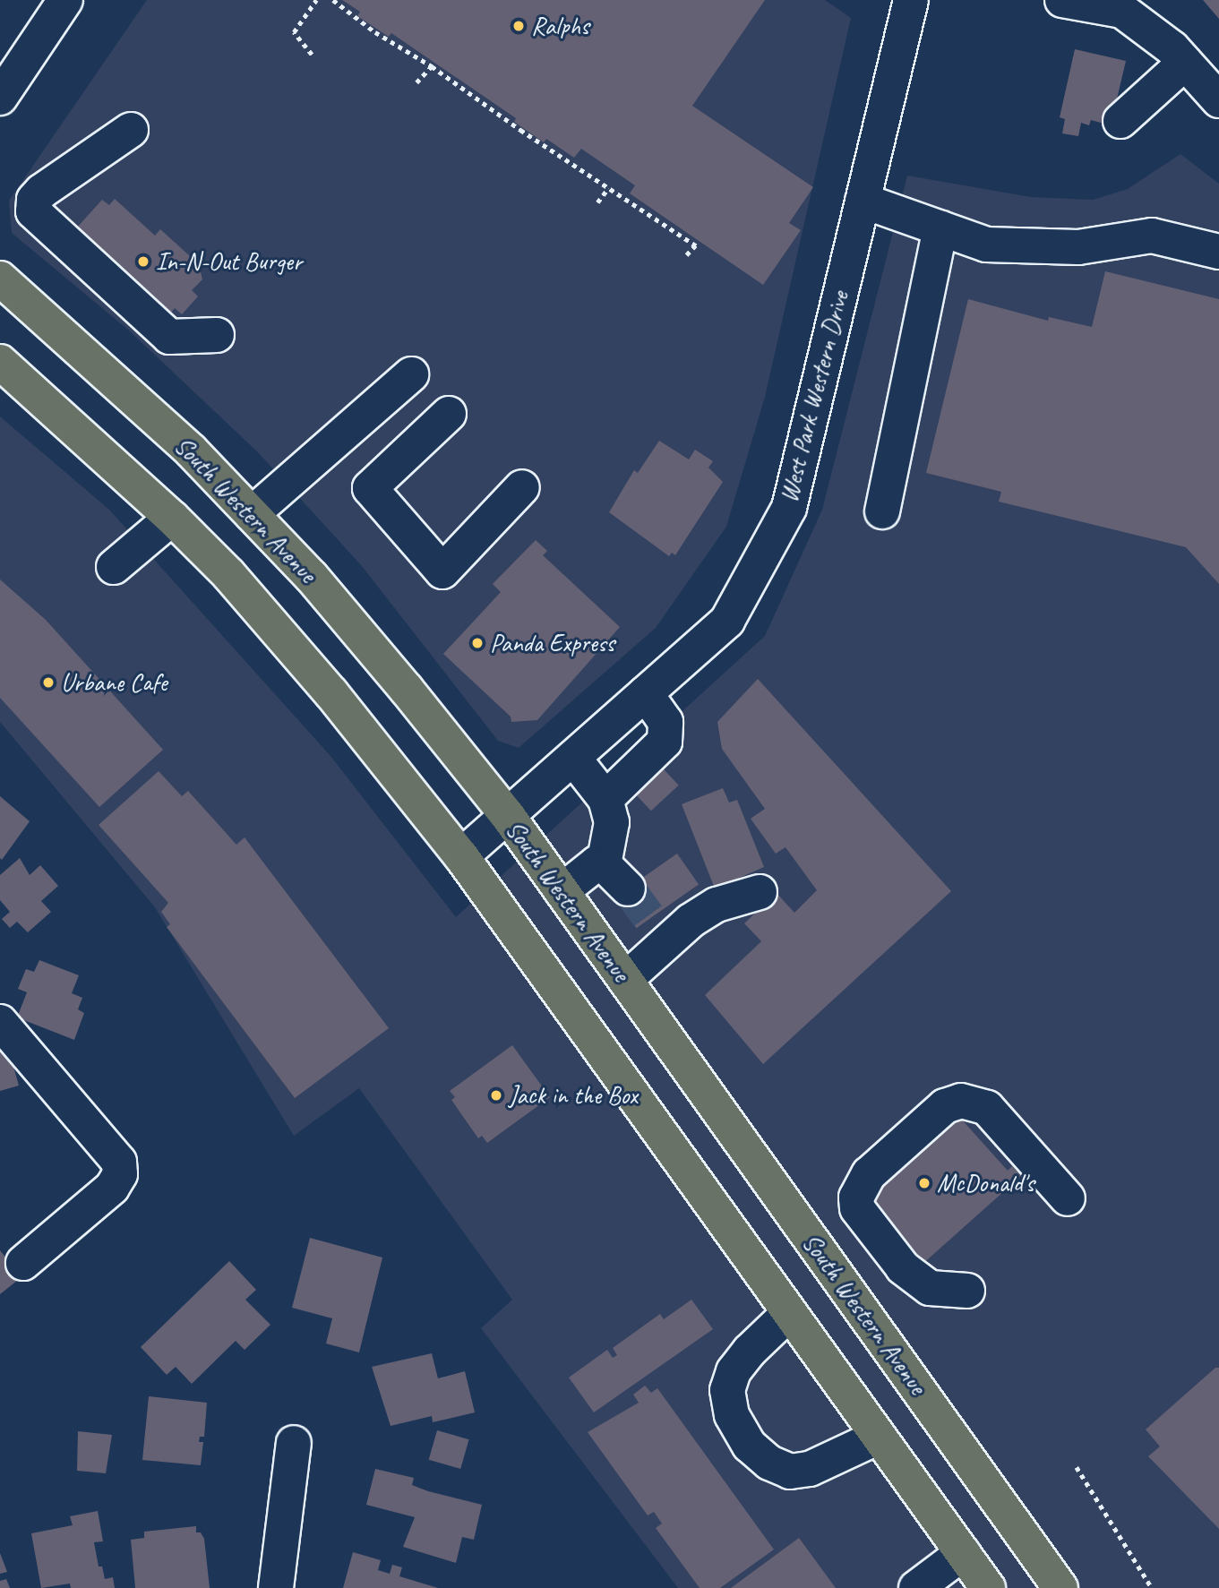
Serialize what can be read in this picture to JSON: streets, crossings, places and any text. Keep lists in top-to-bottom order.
{
  "streets": {
    "main road": ["South Western Avenue"],
    "street": ["West Park Western Drive"]
  },
  "crossings": [
    ["West Park Western Drive", "South Western Avenue"]
  ],
  "places": [
    "Ralphs",
    "In-N-Out Burger",
    "Panda Express",
    "Urbane Cafe",
    "Jack in the Box",
    "McDonald's"
  ]
}
